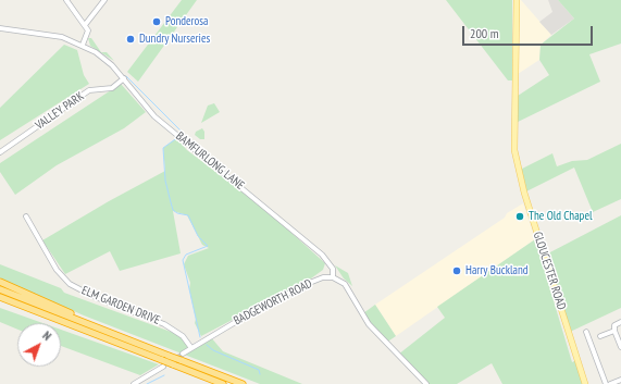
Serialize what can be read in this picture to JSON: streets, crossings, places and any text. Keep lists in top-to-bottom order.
{
  "streets": {
    "main road": ["GLOUCESTER ROAD"],
    "street": [
      "VALLEY PARK",
      "BAMFURLONG LANE",
      "BADGEWORTH ROAD",
      "ELM GARDEN DRIVE"
    ]
  },
  "crossings": [
    ["VALLEY PARK", "BAMFURLONG LANE"],
    ["BAMFURLONG LANE", "BADGEWORTH ROAD"],
    ["BADGEWORTH ROAD", "ELM GARDEN DRIVE"]
  ],
  "places": [
    "Ponderosa",
    "Dundry Nurseries",
    "The Old Chapel",
    "Harry Buckland"
  ],
  "scale_bar": "200 m",
  "north": "top right"
}
